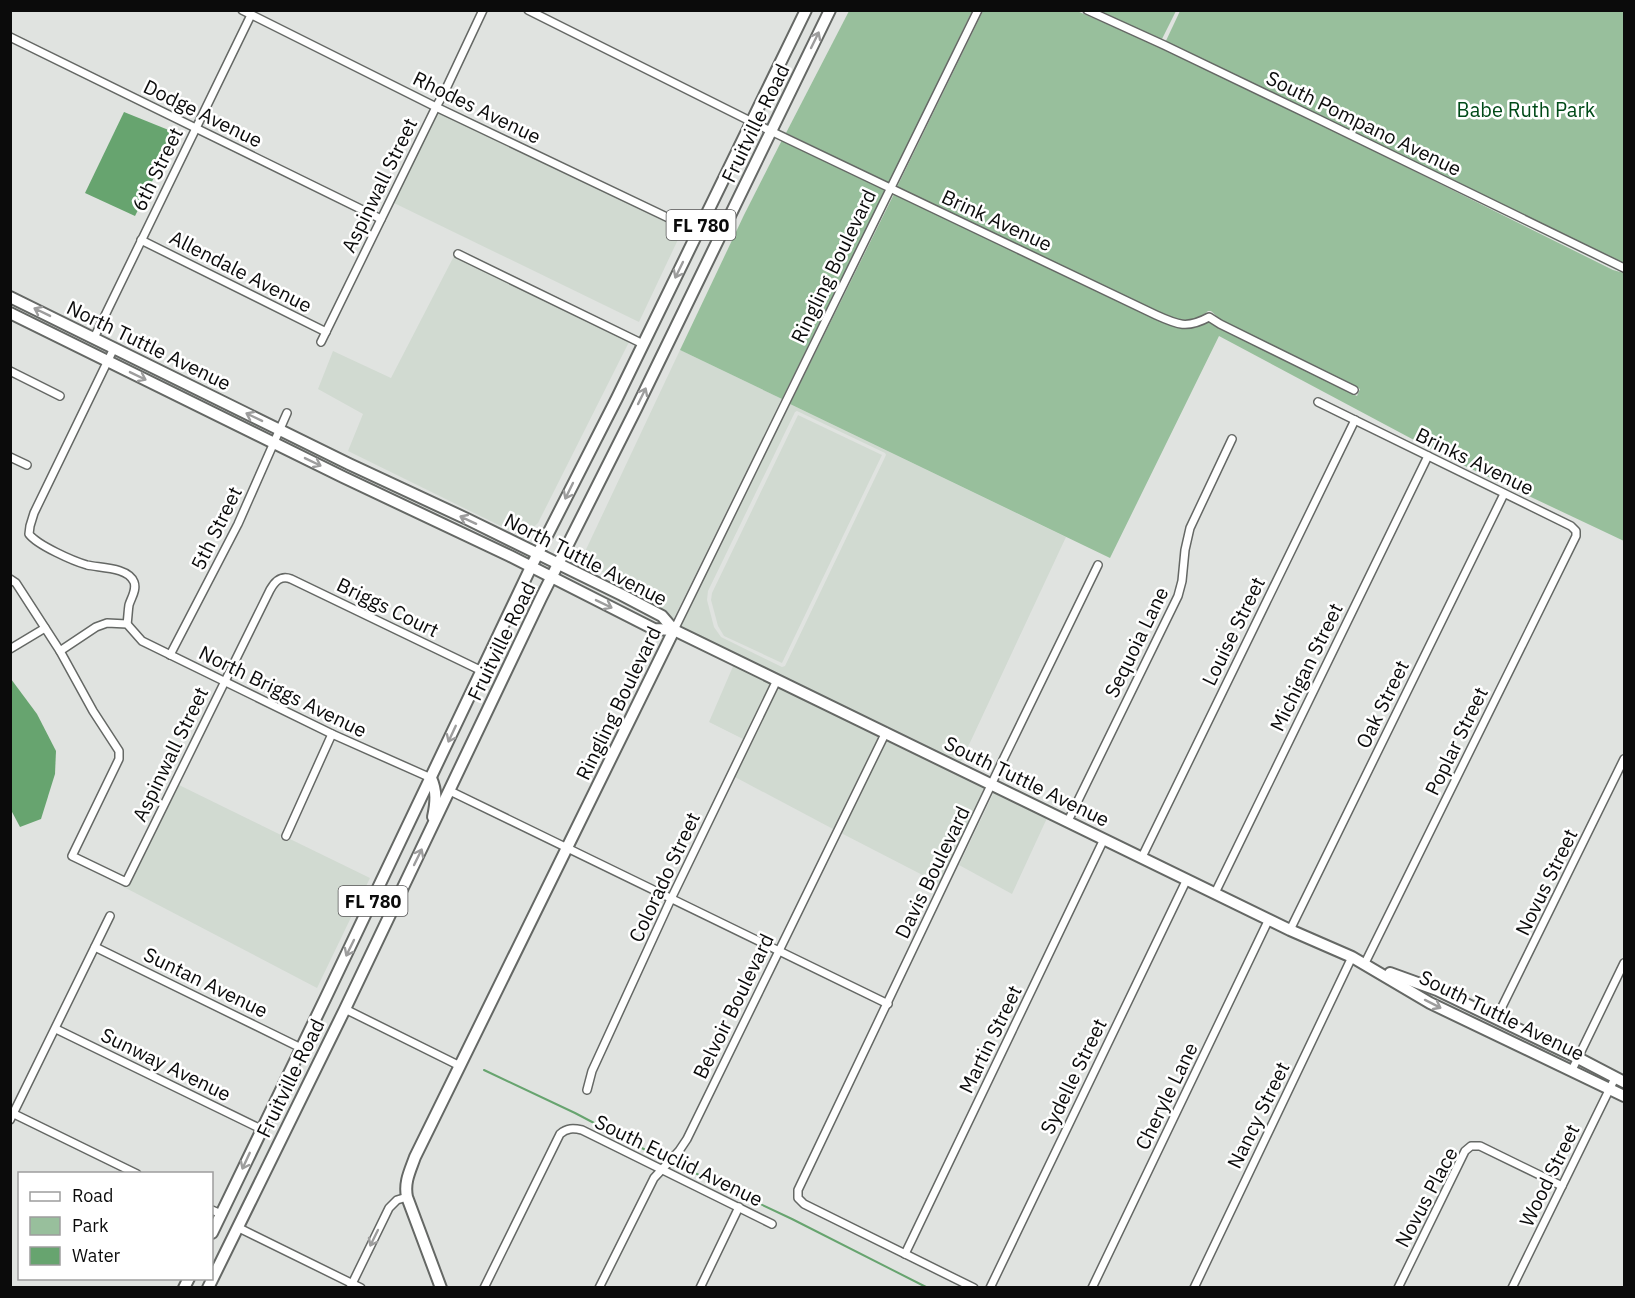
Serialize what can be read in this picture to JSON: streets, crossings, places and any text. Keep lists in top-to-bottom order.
{
  "streets": {
    "main road": [
      "Fruitville Road",
      "FL 780",
      "Ringling Boulevard",
      "North Tuttle Avenue",
      "South Tuttle Avenue"
    ],
    "street": [
      "Rhodes Avenue",
      "Dodge Avenue",
      "South Pompano Avenue",
      "6th Street",
      "Aspinwall Street",
      "Brink Avenue",
      "Allendale Avenue",
      "Brinks Avenue",
      "5th Street",
      "Briggs Court",
      "Louise Street",
      "Sequoia Lane",
      "Michigan Street",
      "North Briggs Avenue",
      "Oak Street",
      "Poplar Street",
      "Davis Boulevard",
      "Colorado Street",
      "Novus Street",
      "Suntan Avenue",
      "Belvoir Boulevard",
      "Martin Street",
      "Sunway Avenue",
      "Sydelle Street",
      "Cheryle Lane",
      "Nancy Street",
      "South Euclid Avenue",
      "Wood Street",
      "Novus Place"
    ]
  },
  "crossings": [
    ["Rhodes Avenue", "Fruitville Road"],
    ["Rhodes Avenue", "6th Street"],
    ["Rhodes Avenue", "Aspinwall Street"],
    ["Dodge Avenue", "6th Street"],
    ["Dodge Avenue", "Aspinwall Street"],
    ["Fruitville Road", "Brink Avenue"],
    ["Fruitville Road", "North Tuttle Avenue"],
    ["Fruitville Road", "Briggs Court"],
    ["Fruitville Road", "North Briggs Avenue"],
    ["Fruitville Road", "Suntan Avenue"],
    ["Fruitville Road", "Sunway Avenue"],
    ["6th Street", "Allendale Avenue"],
    ["6th Street", "North Tuttle Avenue"],
    ["Aspinwall Street", "Allendale Avenue"],
    ["Aspinwall Street", "Briggs Court"],
    ["Aspinwall Street", "North Briggs Avenue"],
    ["Brink Avenue", "Ringling Boulevard"],
    ["Ringling Boulevard", "North Tuttle Avenue"],
    ["Ringling Boulevard", "South Tuttle Avenue"],
    ["North Tuttle Avenue", "5th Street"],
    ["North Tuttle Avenue", "South Tuttle Avenue"],
    ["Brinks Avenue", "Louise Street"],
    ["Brinks Avenue", "Michigan Street"],
    ["Brinks Avenue", "Oak Street"],
    ["Brinks Avenue", "Poplar Street"],
    ["5th Street", "North Briggs Avenue"],
    ["Louise Street", "South Tuttle Avenue"],
    ["Sequoia Lane", "South Tuttle Avenue"],
    ["Michigan Street", "South Tuttle Avenue"],
    ["Oak Street", "South Tuttle Avenue"],
    ["Poplar Street", "South Tuttle Avenue"],
    ["South Tuttle Avenue", "Davis Boulevard"],
    ["South Tuttle Avenue", "Colorado Street"],
    ["South Tuttle Avenue", "Novus Street"],
    ["South Tuttle Avenue", "Belvoir Boulevard"],
    ["South Tuttle Avenue", "Martin Street"],
    ["South Tuttle Avenue", "Sydelle Street"],
    ["South Tuttle Avenue", "Cheryle Lane"],
    ["South Tuttle Avenue", "Nancy Street"],
    ["South Tuttle Avenue", "Wood Street"],
    ["Davis Boulevard", "Martin Street"],
    ["Belvoir Boulevard", "South Euclid Avenue"],
    ["Wood Street", "Novus Place"]
  ],
  "parks": ["Babe Ruth Park"],
  "legend": ["Road", "Park", "Water"]
}
